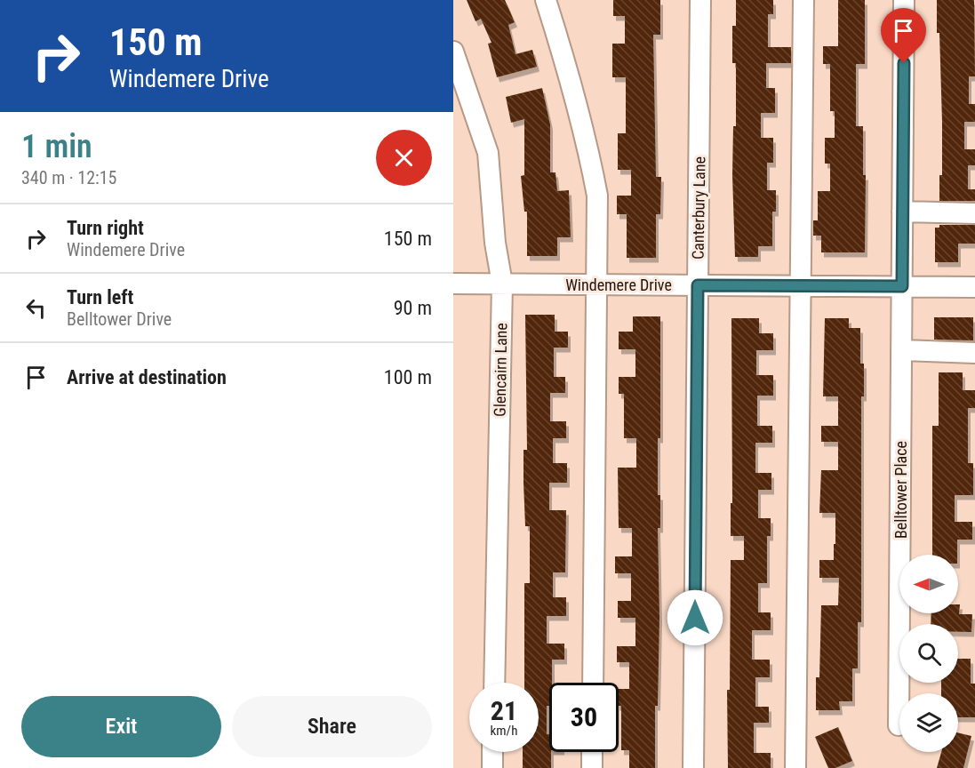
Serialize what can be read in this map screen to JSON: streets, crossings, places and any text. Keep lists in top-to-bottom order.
{
  "streets": {
    "street": [
      "Canterbury Lane",
      "Windemere Drive",
      "Glencairn Lane",
      "Belltower Place"
    ]
  },
  "crossings": [
    ["Canterbury Lane", "Windemere Drive"],
    ["Windemere Drive", "Glencairn Lane"],
    ["Windemere Drive", "Belltower Place"]
  ],
  "north": "left",
  "page": {
    "turn": ["150 m", "Windemere Drive"],
    "heading": ["1 min", "340 m · 12:15"],
    "list": [
      {
        "name": "Turn right",
        "note": "Windemere Drive",
        "value": "150 m"
      },
      {
        "name": "Turn left",
        "note": "Belltower Drive",
        "value": "90 m"
      },
      {
        "name": "Arrive at destination",
        "value": "100 m"
      }
    ],
    "speed": "21 km/h",
    "limit": "30",
    "buttons": ["Exit", "Share"]
  }
}
